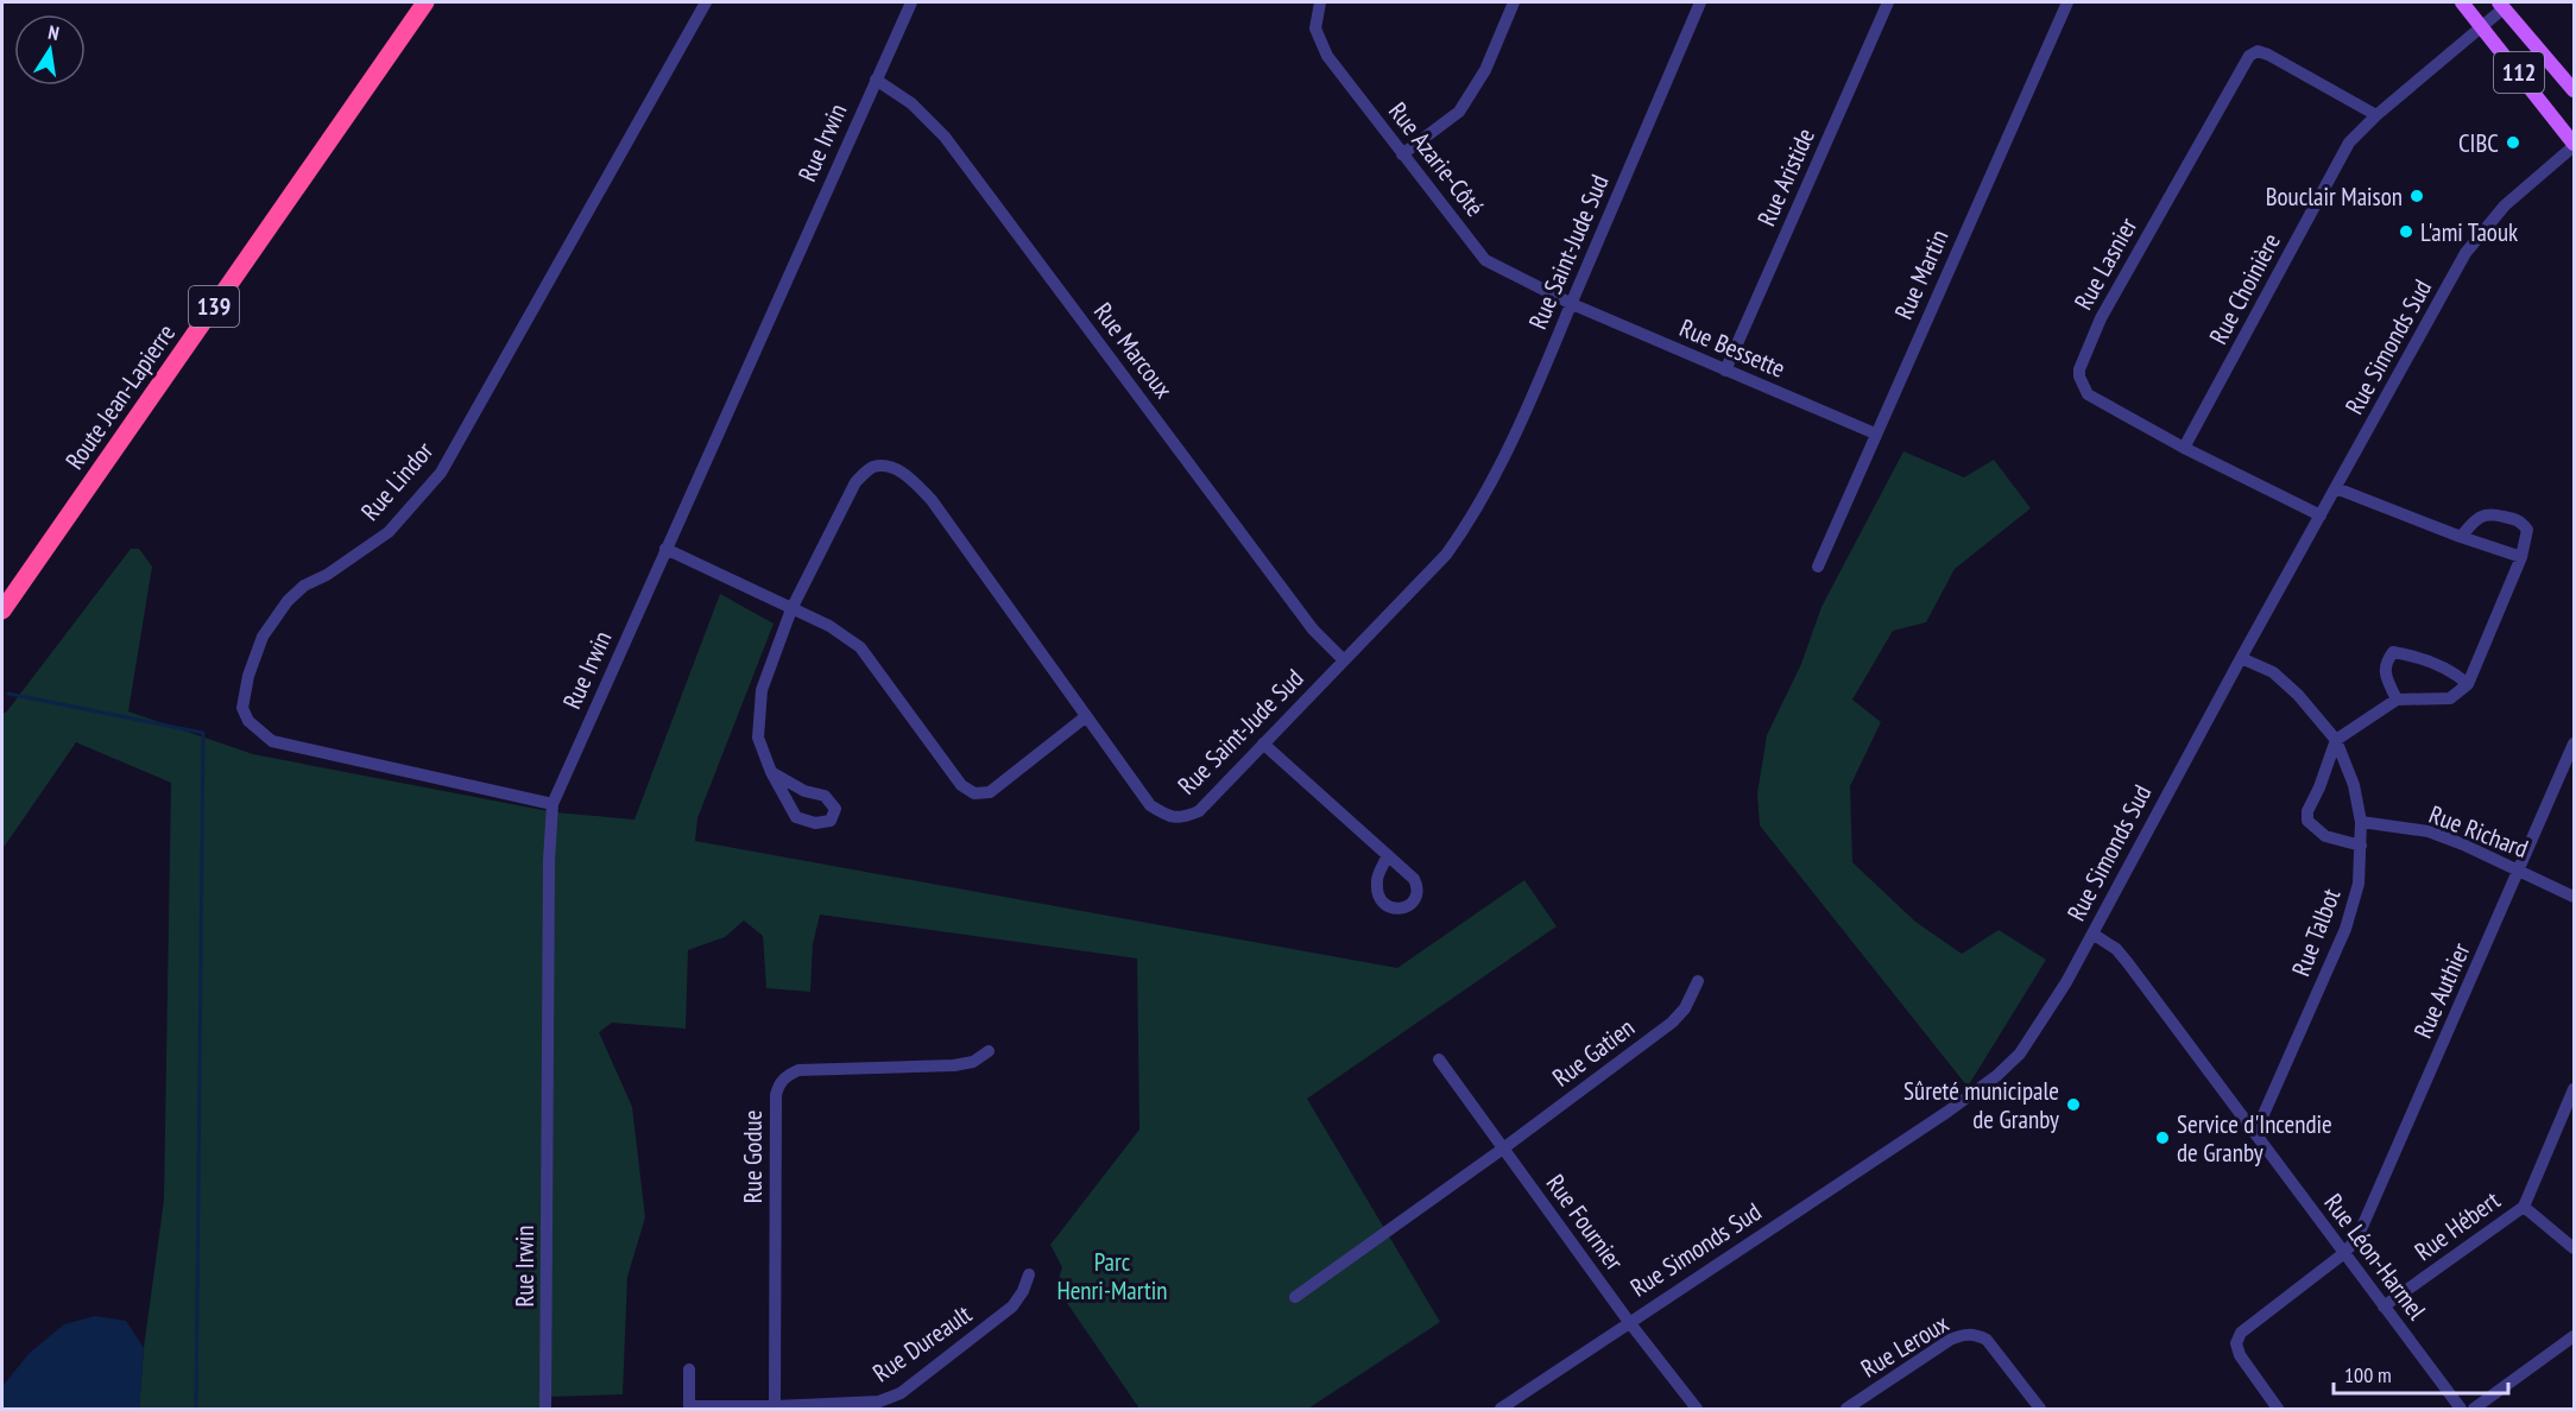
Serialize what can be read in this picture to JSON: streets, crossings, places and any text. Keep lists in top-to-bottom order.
{
  "streets": {
    "highway": ["139", "Route Jean-Lapierre"],
    "main road": ["112"],
    "street": [
      "Rue Irwin",
      "Rue Azarie-Côté",
      "Rue Aristide",
      "Rue Saint-Jude Sud",
      "Rue Lasnier",
      "Rue Martin",
      "Rue Choinière",
      "Rue Simonds Sud",
      "Rue Bessette",
      "Rue Marcoux",
      "Rue Lindor",
      "Rue Richard",
      "Rue Talbot",
      "Rue Authier",
      "Rue Gatien",
      "Rue Godue",
      "Rue Fournier",
      "Rue Hébert",
      "Rue Léon-Harmel",
      "Rue Dureault",
      "Rue Leroux"
    ]
  },
  "crossings": [
    ["112", "Rue Choinière"],
    ["112", "Rue Simonds Sud"],
    ["Rue Irwin", "Rue Marcoux"],
    ["Rue Irwin", "Rue Lindor"],
    ["Rue Azarie-Côté", "Rue Saint-Jude Sud"],
    ["Rue Azarie-Côté", "Rue Bessette"],
    ["Rue Aristide", "Rue Bessette"],
    ["Rue Saint-Jude Sud", "Rue Bessette"],
    ["Rue Saint-Jude Sud", "Rue Marcoux"],
    ["Rue Lasnier", "Rue Choinière"],
    ["Rue Lasnier", "Rue Simonds Sud"],
    ["Rue Martin", "Rue Bessette"],
    ["Rue Simonds Sud", "Rue Talbot"],
    ["Rue Simonds Sud", "Rue Fournier"],
    ["Rue Simonds Sud", "Rue Léon-Harmel"],
    ["Rue Richard", "Rue Talbot"],
    ["Rue Richard", "Rue Authier"],
    ["Rue Talbot", "Rue Léon-Harmel"],
    ["Rue Authier", "Rue Léon-Harmel"],
    ["Rue Gatien", "Rue Fournier"],
    ["Rue Godue", "Rue Dureault"],
    ["Rue Hébert", "Rue Léon-Harmel"]
  ],
  "parks": ["Parc Henri-Martin"],
  "places": [
    "CIBC",
    "Bouclair Maison",
    "L'ami Taouk",
    "Sûreté municipale de Granby",
    "Service d'Incendie de Granby"
  ],
  "scale_bar": "100 m",
  "north": "top"
}
